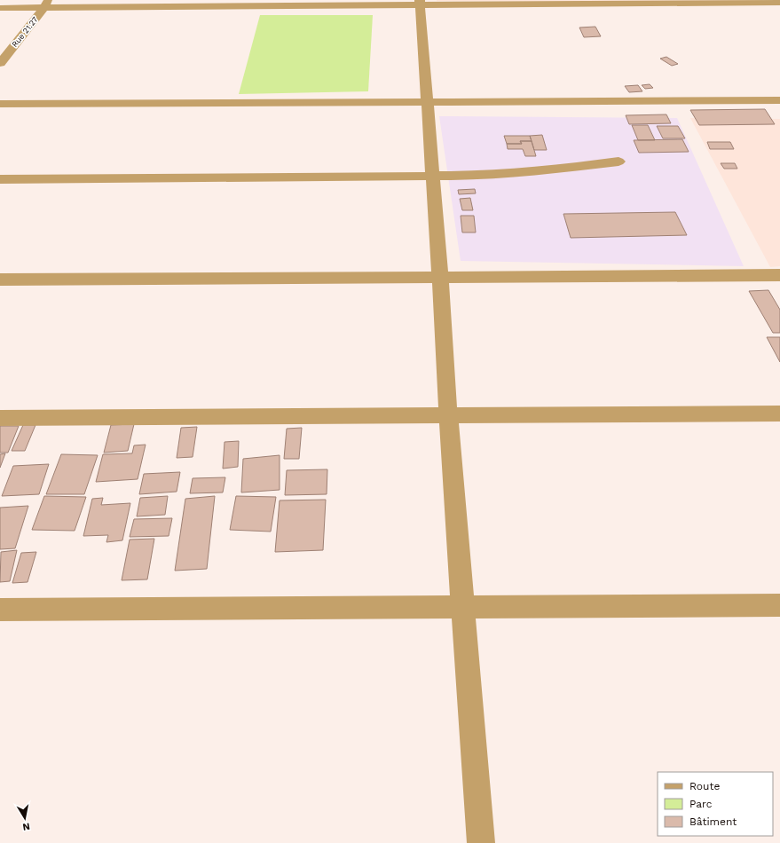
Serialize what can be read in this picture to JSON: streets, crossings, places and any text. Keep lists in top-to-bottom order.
{
  "streets": {
    "street": ["Rue 21.27"]
  },
  "legend": ["Route", "Parc", "Bâtiment"],
  "north": "bottom"
}
